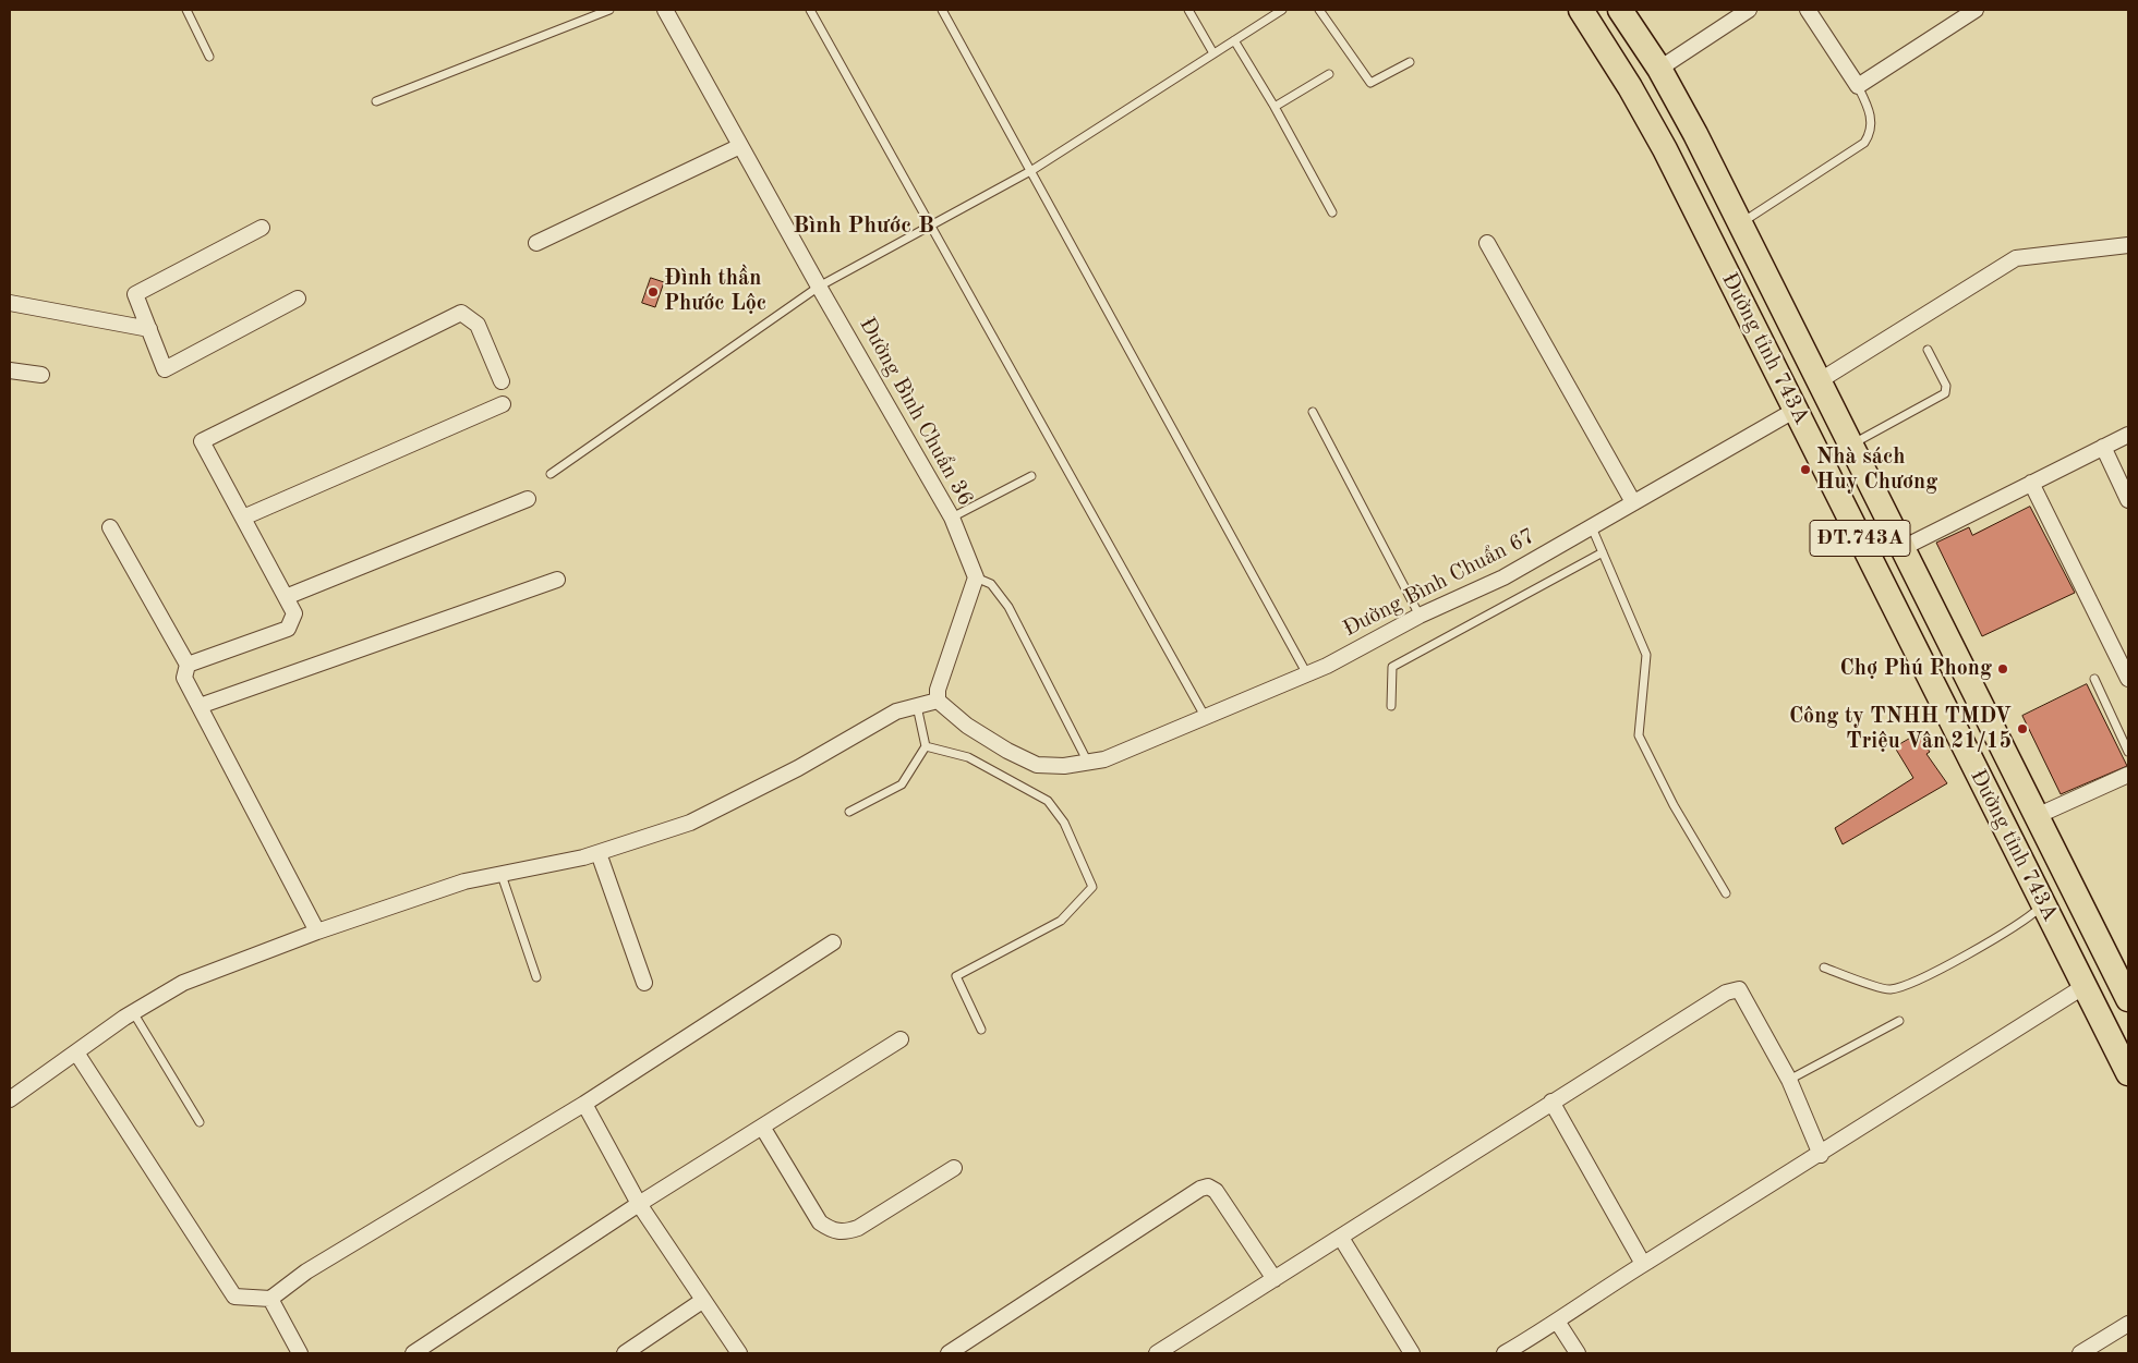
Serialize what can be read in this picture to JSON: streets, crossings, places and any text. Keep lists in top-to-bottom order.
{
  "streets": {
    "main road": ["Đường tỉnh 743A", "ĐT.743A"],
    "street": ["Đường Bình Chuẩn 36", "Đường Bình Chuẩn 67"]
  },
  "crossings": [
    ["Đường tỉnh 743A", "Đường Bình Chuẩn 67"]
  ],
  "districts": ["Bình Phước B"],
  "places": [
    "Đình thần Phước Lộc",
    "Nhà sách Huy Chương",
    "Chợ Phú Phong",
    "Công ty TNHH TMDV Triệu Vân 21/15"
  ]
}
